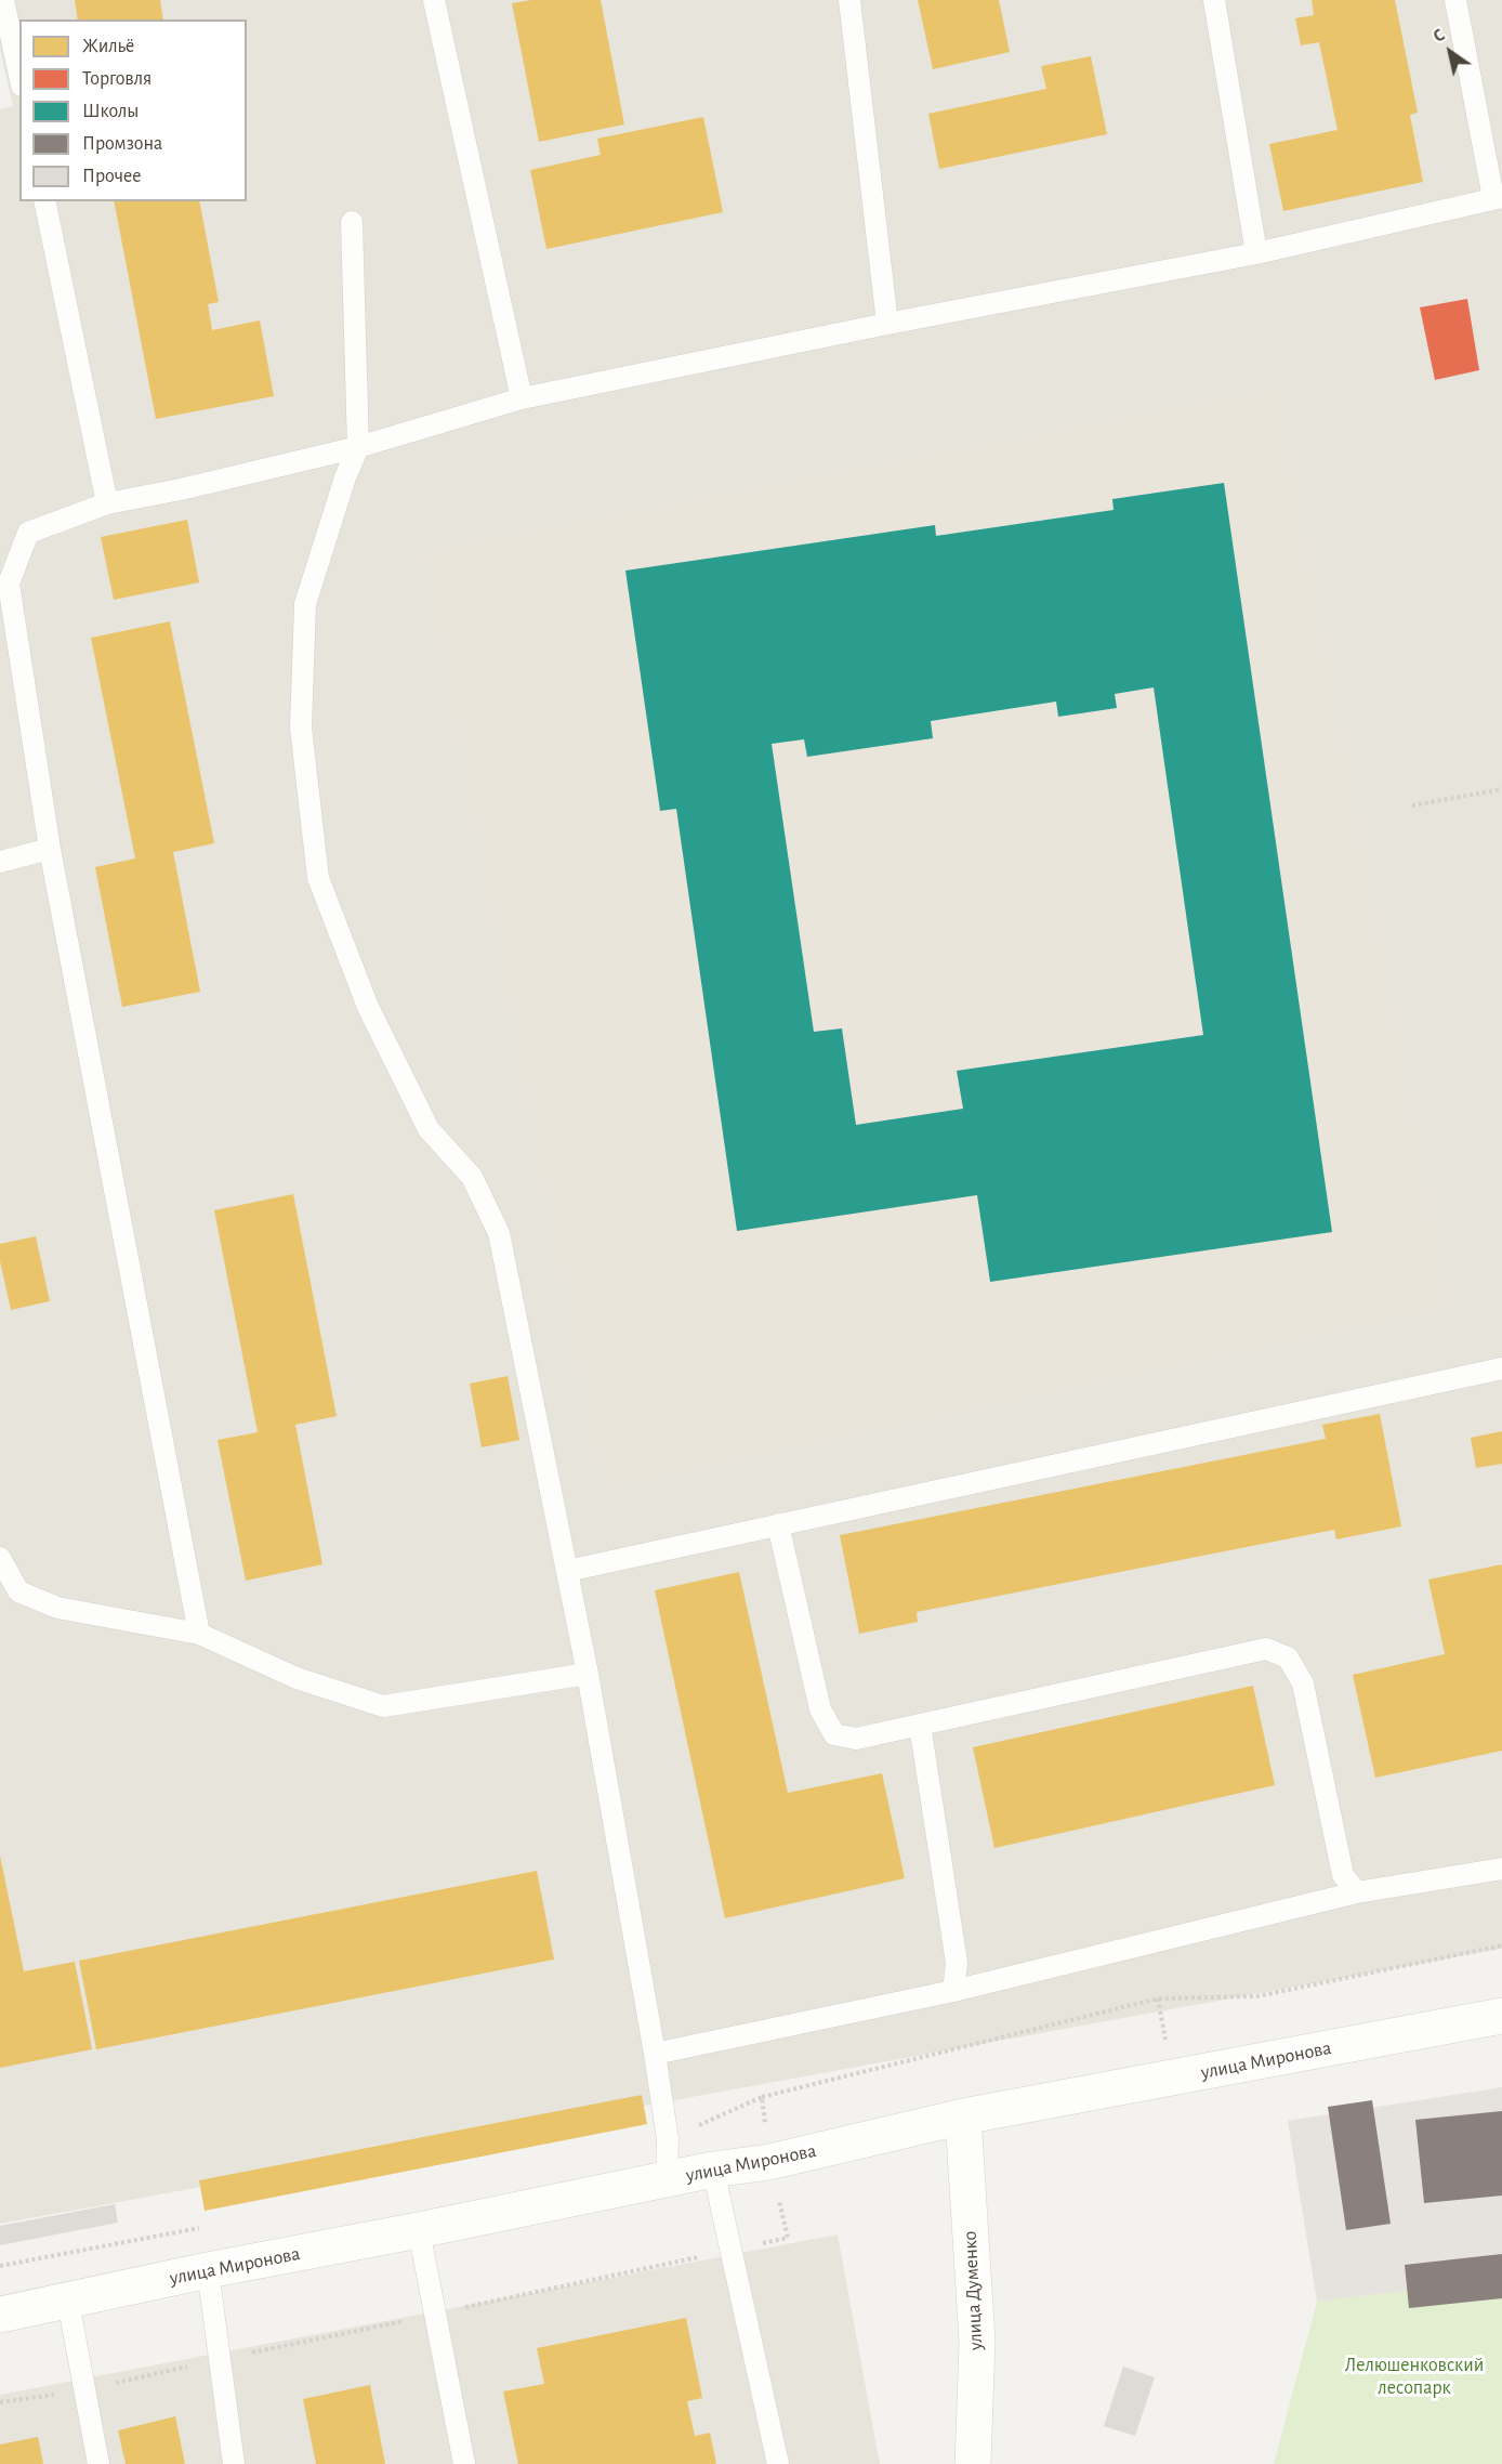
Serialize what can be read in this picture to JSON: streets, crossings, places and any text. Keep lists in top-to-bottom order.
{
  "streets": {
    "street": ["улица Миронова", "улица Думенко"]
  },
  "crossings": [
    ["улица Миронова", "улица Думенко"]
  ],
  "parks": ["Лелюшенковский лесопарк"],
  "legend": [
    "Жильё",
    "Торговля",
    "Школы",
    "Промзона",
    "Прочее"
  ],
  "north": "top left"
}
